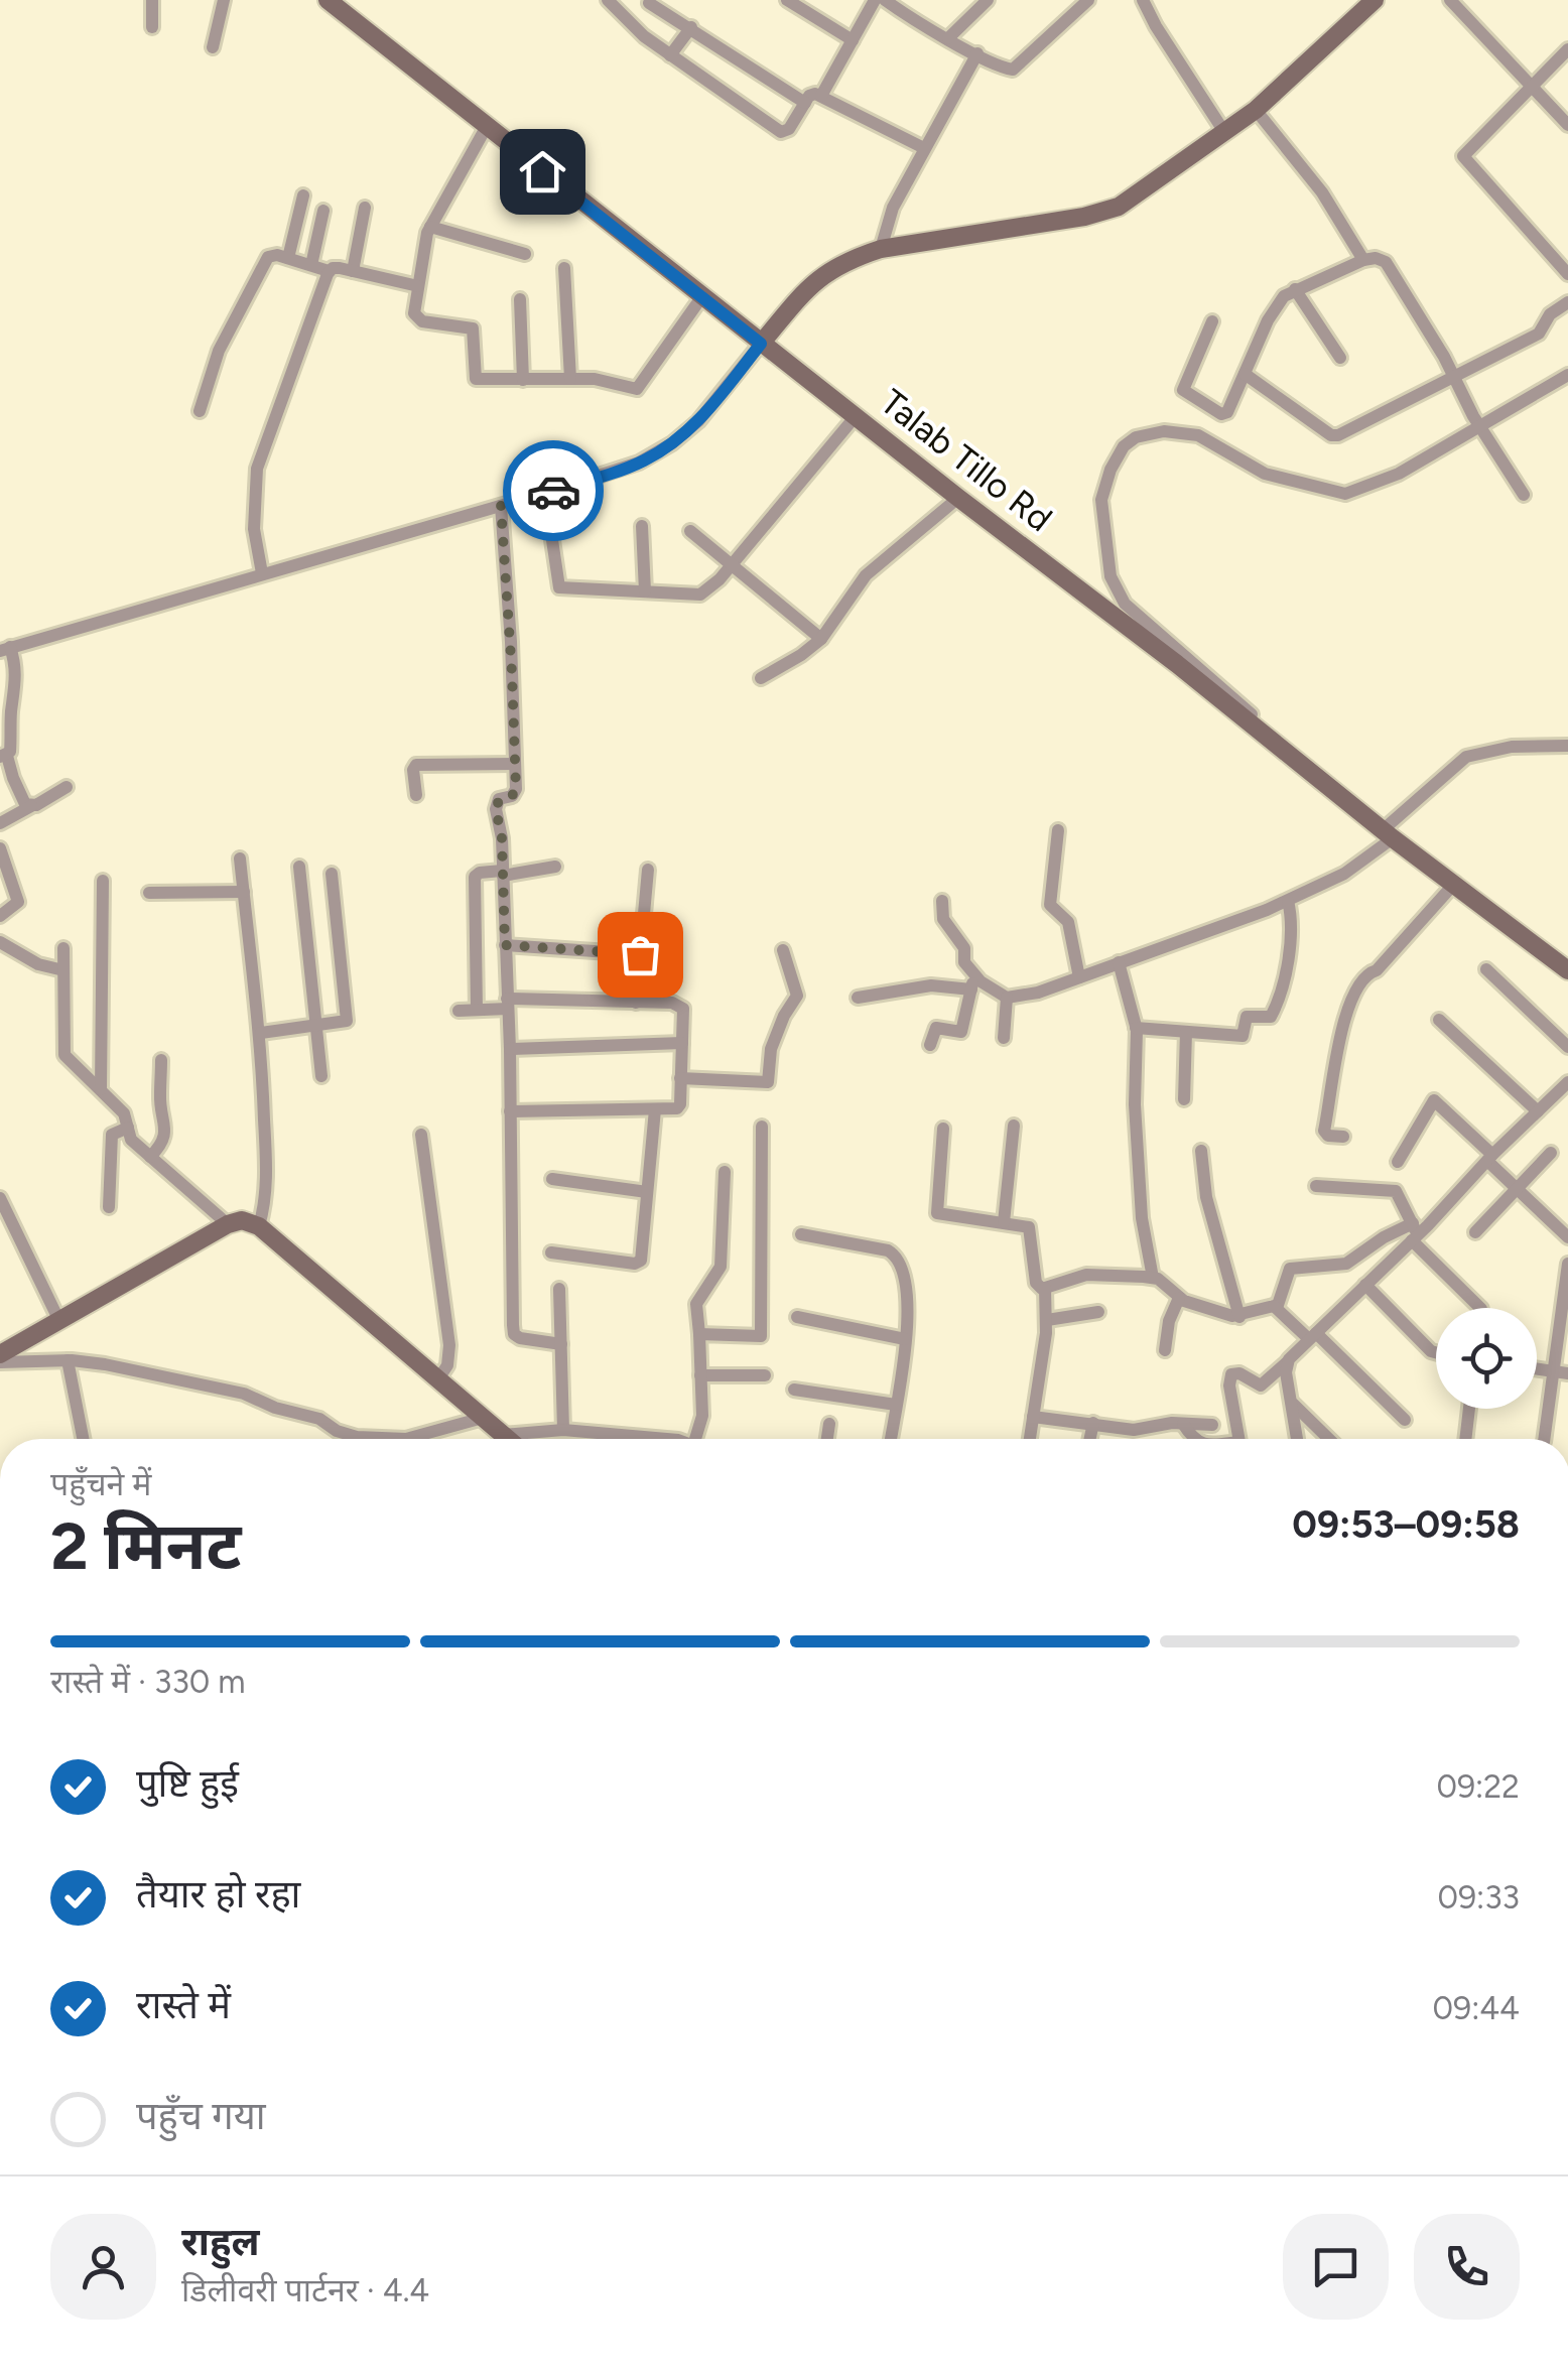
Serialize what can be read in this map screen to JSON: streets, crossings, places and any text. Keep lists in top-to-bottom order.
{
  "streets": {
    "main road": ["Talab Tillo Rd"]
  },
  "page": {
    "heading": ["2 मिनट", "पहुँचने में", "09:53–09:58"],
    "panel": ["राहुल", "डिलीवरी पार्टनर · 4.4"],
    "bar": "रास्ते में · 330 m",
    "list": [
      ["पुष्टि हुई", "09:22"],
      ["तैयार हो रहा", "09:33"],
      ["रास्ते में", "09:44"],
      "पहुँच गया"
    ]
  }
}
